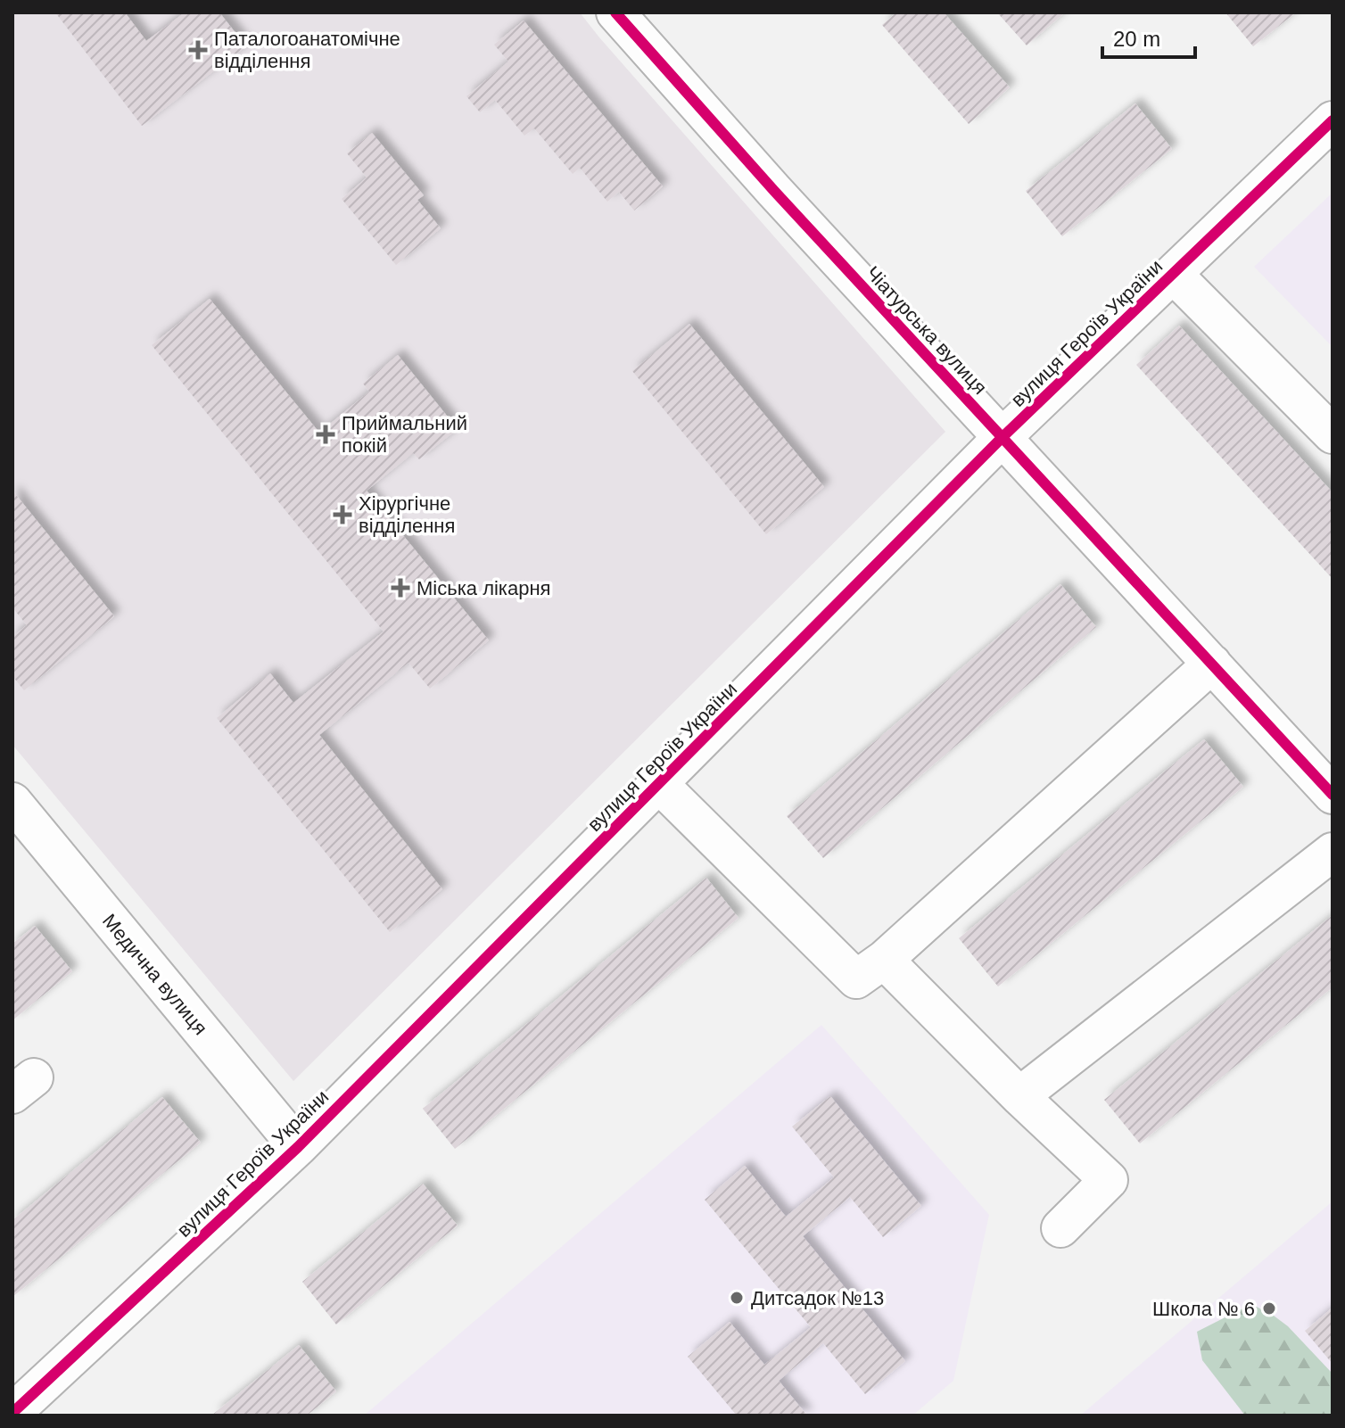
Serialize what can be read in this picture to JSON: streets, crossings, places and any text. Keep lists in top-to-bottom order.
{
  "streets": {
    "street": ["Чіатурська вулиця", "вулиця Героїв України", "Медична вулиця"]
  },
  "crossings": [
    ["Чіатурська вулиця", "вулиця Героїв України"],
    ["вулиця Героїв України", "Медична вулиця"]
  ],
  "places": {
    "health": [
      "Паталогоанатомічне відділення",
      "Приймальний покій",
      "Хірургічне відділення",
      "Мiська лiкарня"
    ],
    "other": ["Дитсадок №13", "Школа № 6"]
  },
  "scale_bar": "20 m"
}
